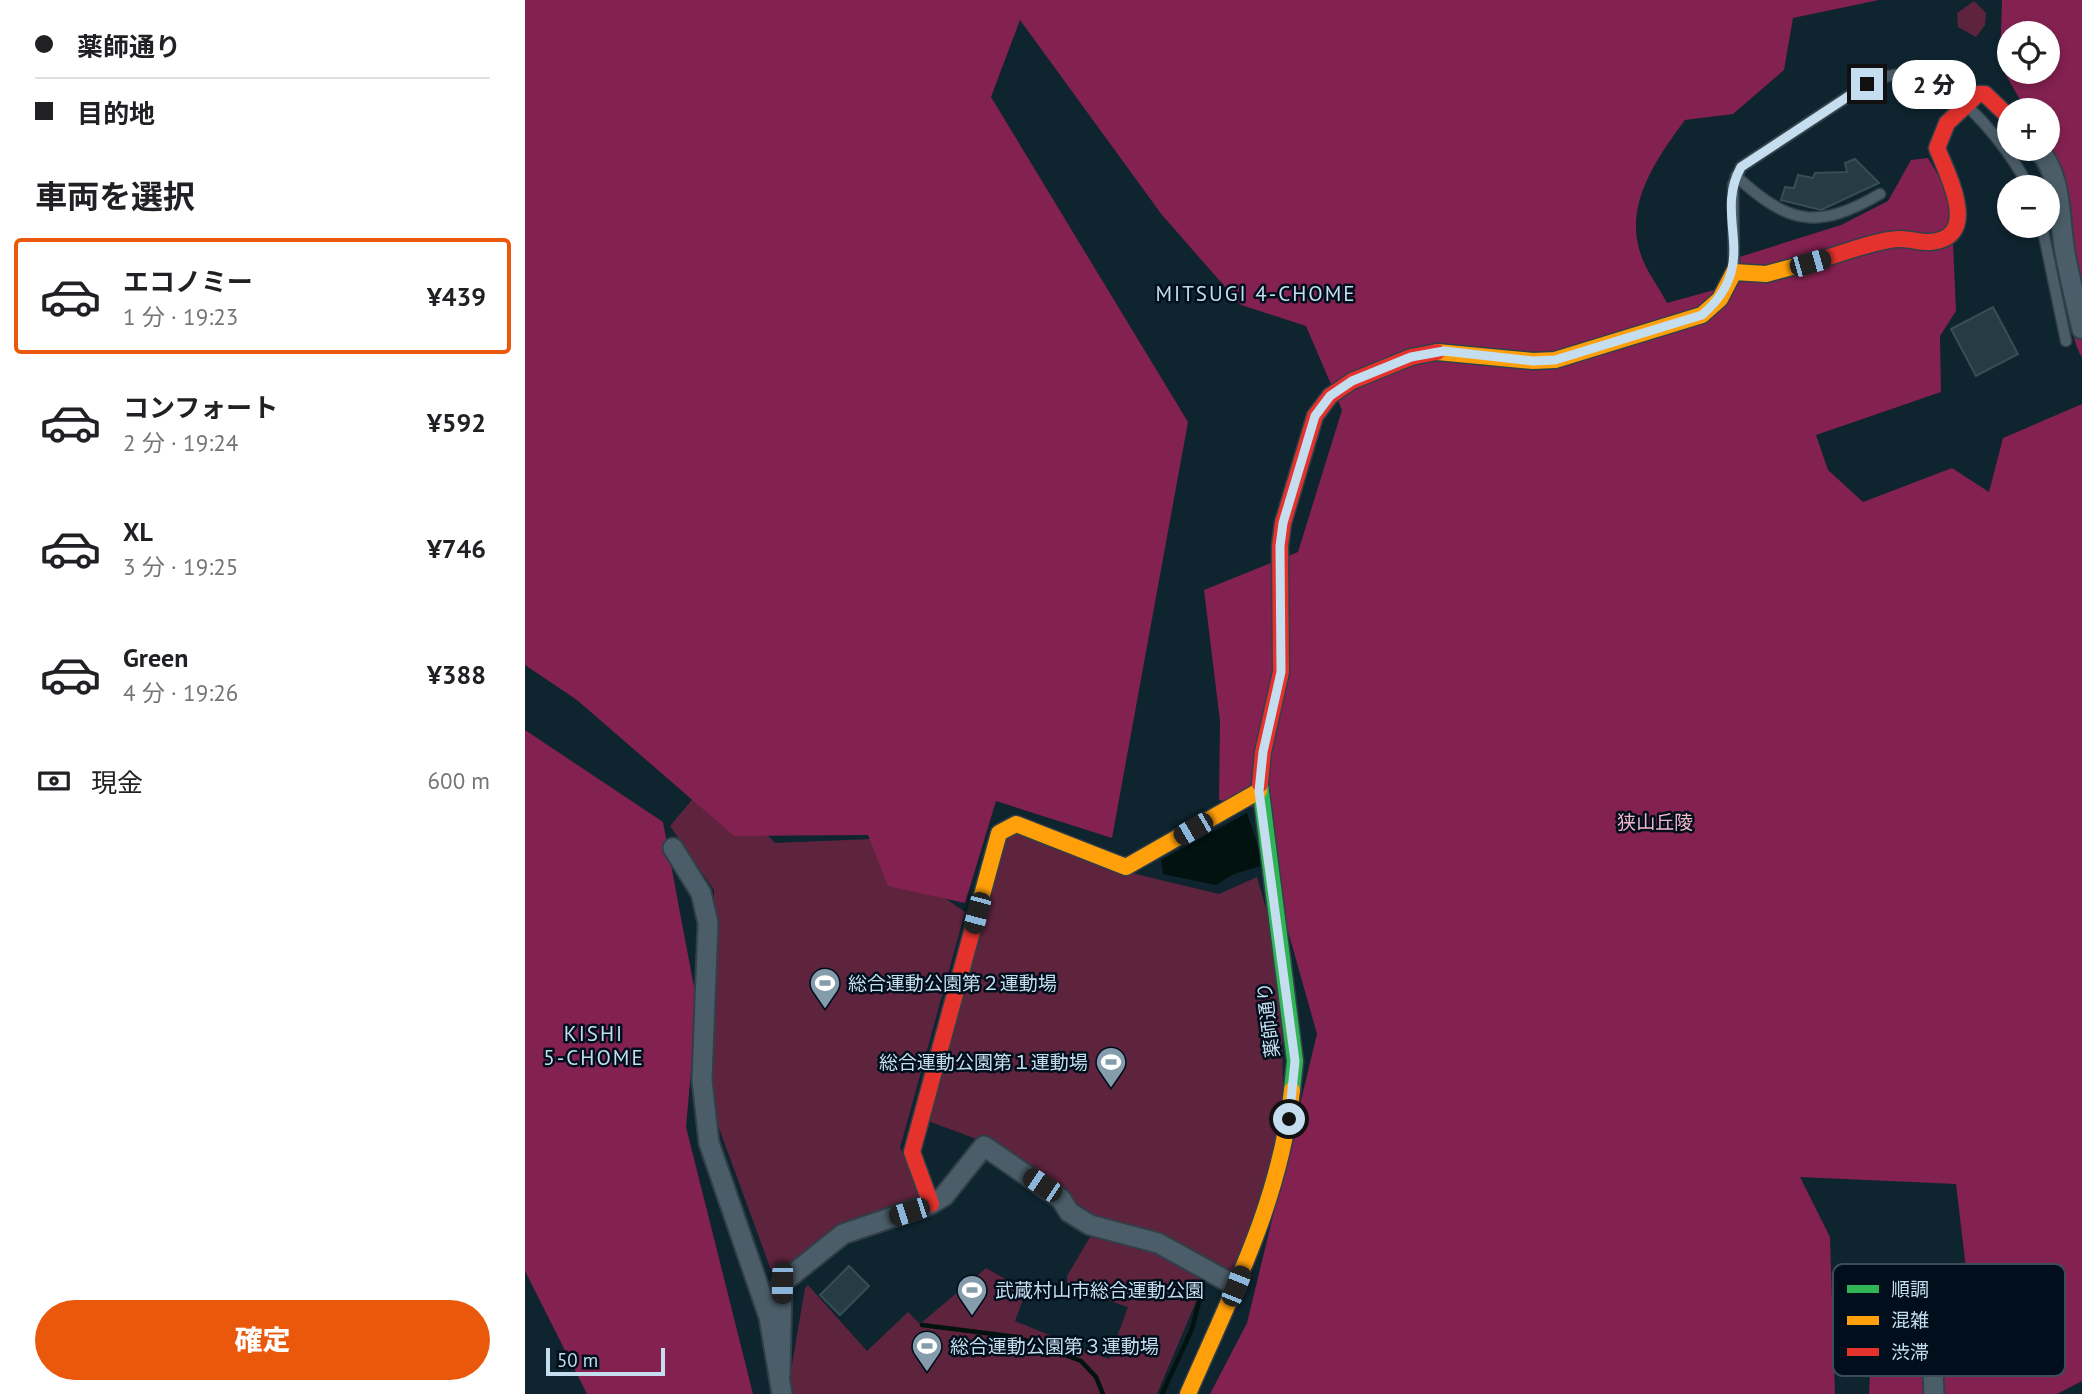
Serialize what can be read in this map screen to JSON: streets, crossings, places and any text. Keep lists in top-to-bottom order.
{
  "streets": {
    "street": ["薬師通り"]
  },
  "districts": ["MITSUGI 4-CHOME", "KISHI 5-CHOME"],
  "parks": ["狭山丘陵"],
  "places": {
    "sports": [
      "総合運動公園第２運動場",
      "総合運動公園第１運動場",
      "武蔵村山市総合運動公園",
      "総合運動公園第３運動場"
    ]
  },
  "legend": ["順調", "混雑", "渋滞"],
  "scale_bar": "50 m",
  "page": {
    "banner": ["薬師通り", "目的地"],
    "map_buttons": ["+", "−"],
    "bubble": "2 分",
    "heading": "車両を選択",
    "list": [
      {
        "name": "エコノミー",
        "note": "1 分 · 19:23",
        "value": "¥439"
      },
      {
        "name": "コンフォート",
        "note": "2 分 · 19:24",
        "value": "¥592"
      },
      {
        "name": "XL",
        "note": "3 分 · 19:25",
        "value": "¥746"
      },
      {
        "name": "Green",
        "note": "4 分 · 19:26",
        "value": "¥388"
      }
    ],
    "pay": ["現金", "600 m"],
    "buttons": "確定",
    "scale": "50 m"
  }
}
